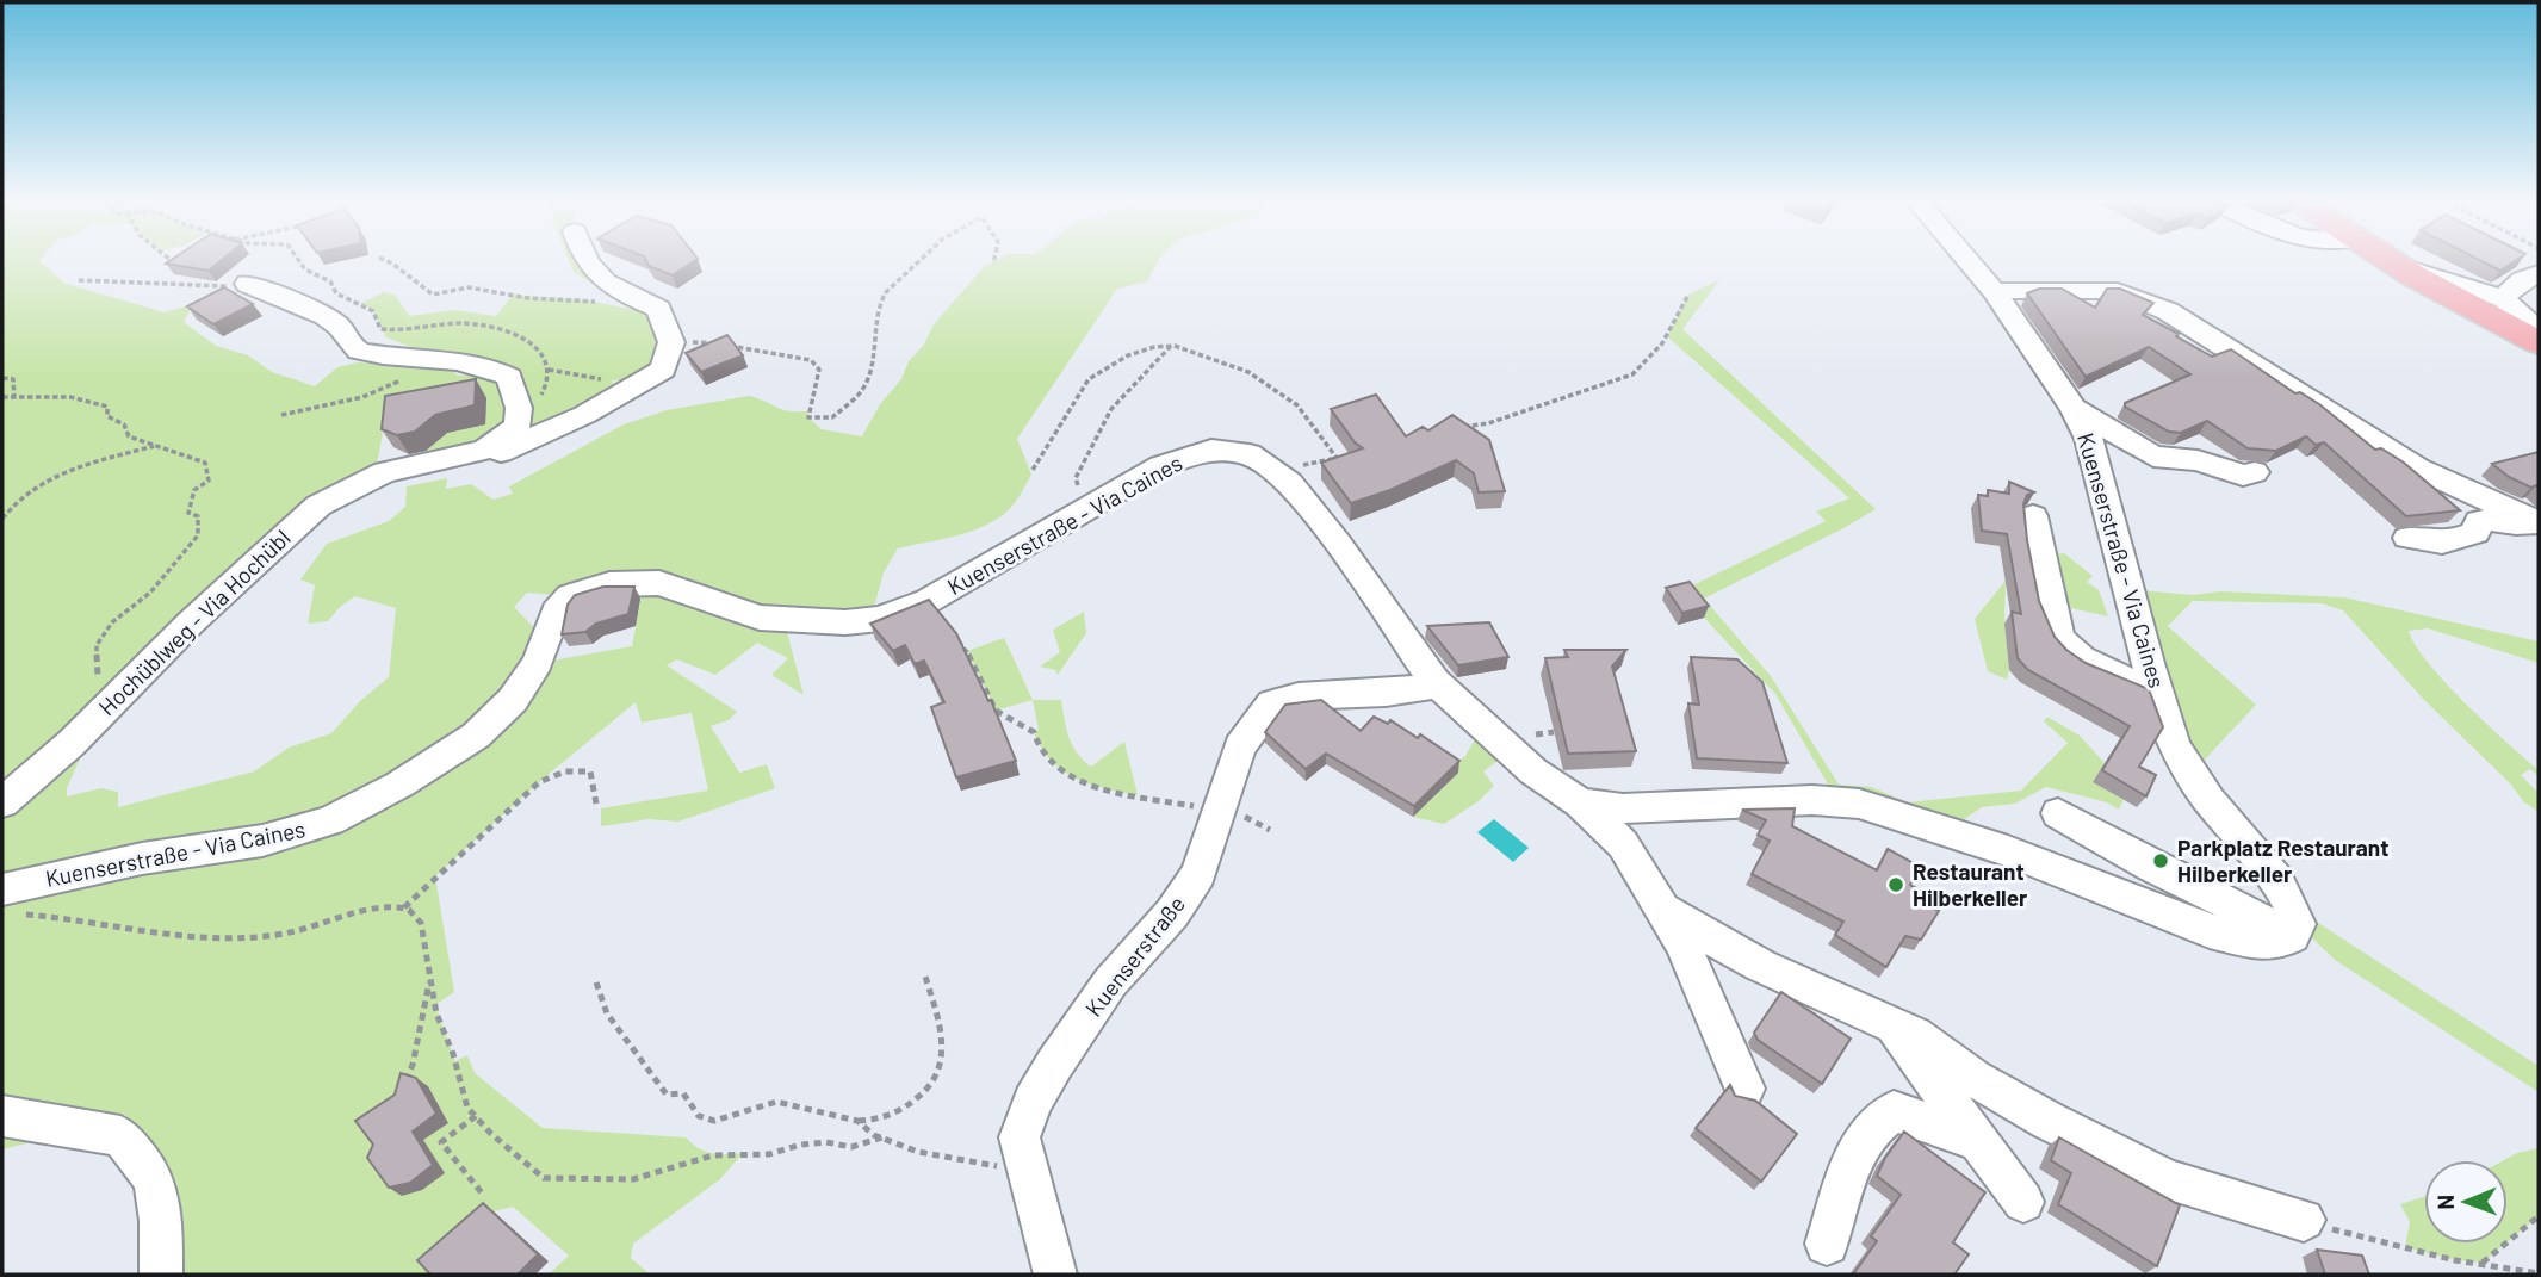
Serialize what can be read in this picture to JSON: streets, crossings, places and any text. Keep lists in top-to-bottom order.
{
  "streets": {
    "street": ["Kuenserstraße - Via Caines", "Hochüblweg - Via Hochübl"],
    "lane": ["Kuenserstraße"]
  },
  "crossings": [
    ["Kuenserstraße - Via Caines", "Kuenserstraße"]
  ],
  "places": ["Parkplatz Restaurant Hilberkeller", "Restaurant Hilberkeller"],
  "north": "left"
}
